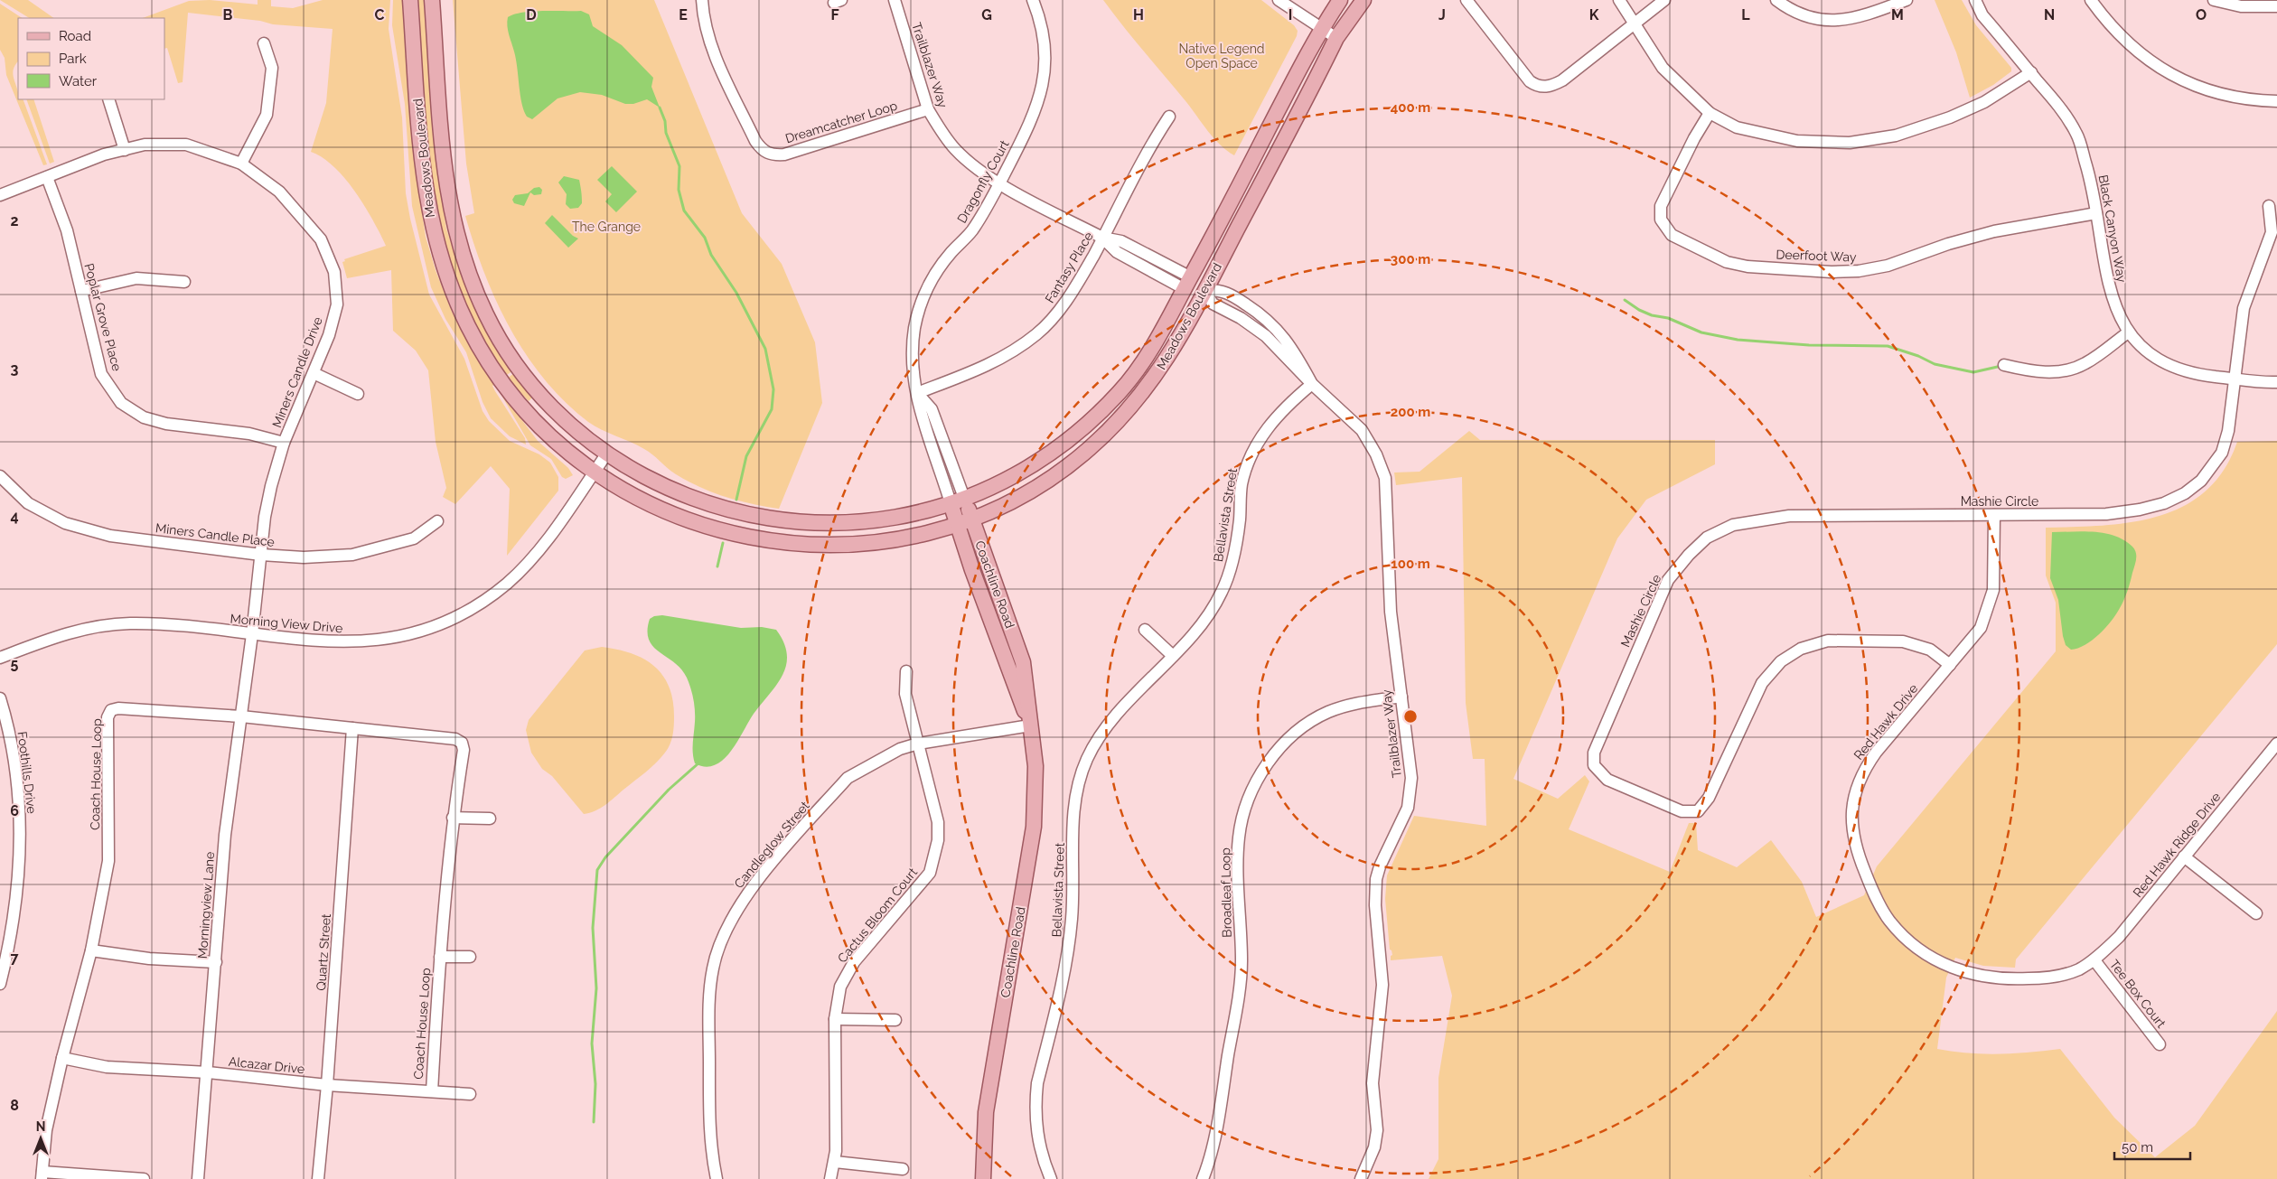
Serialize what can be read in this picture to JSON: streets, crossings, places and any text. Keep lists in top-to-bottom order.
{
  "streets": {
    "main road": ["Meadows Boulevard", "Coachline Road"],
    "street": [
      "Trailblazer Way",
      "Dreamcatcher Loop",
      "Dragonfly Court",
      "Black Canyon Way",
      "Deerfoot Way",
      "Fantasy Place",
      "Poplar Grove Place",
      "Miners Candle Drive",
      "Mashie Circle",
      "Bellavista Street",
      "Miners Candle Place",
      "Morning View Drive",
      "Red Hawk Drive",
      "Foothills Drive",
      "Coach House Loop",
      "Candleglow Street",
      "Red Hawk Ridge Drive",
      "Broadleaf Loop",
      "Morningview Lane",
      "Cactus Bloom Court",
      "Quartz Street",
      "Tee Box Court",
      "Alcazar Drive"
    ]
  },
  "crossings": [
    ["Trailblazer Way", "Dreamcatcher Loop"],
    ["Trailblazer Way", "Meadows Boulevard"],
    ["Trailblazer Way", "Dragonfly Court"],
    ["Trailblazer Way", "Fantasy Place"],
    ["Trailblazer Way", "Bellavista Street"],
    ["Trailblazer Way", "Broadleaf Loop"],
    ["Meadows Boulevard", "Coachline Road"],
    ["Meadows Boulevard", "Morning View Drive"],
    ["Dragonfly Court", "Fantasy Place"],
    ["Black Canyon Way", "Deerfoot Way"],
    ["Black Canyon Way", "Mashie Circle"],
    ["Poplar Grove Place", "Miners Candle Drive"],
    ["Miners Candle Drive", "Miners Candle Place"],
    ["Miners Candle Drive", "Morning View Drive"],
    ["Miners Candle Drive", "Morningview Lane"],
    ["Mashie Circle", "Red Hawk Drive"],
    ["Coachline Road", "Candleglow Street"],
    ["Morning View Drive", "Morningview Lane"],
    ["Red Hawk Drive", "Red Hawk Ridge Drive"],
    ["Red Hawk Drive", "Tee Box Court"],
    ["Coach House Loop", "Morningview Lane"],
    ["Coach House Loop", "Quartz Street"],
    ["Coach House Loop", "Alcazar Drive"],
    ["Candleglow Street", "Cactus Bloom Court"],
    ["Red Hawk Ridge Drive", "Tee Box Court"],
    ["Morningview Lane", "Alcazar Drive"],
    ["Quartz Street", "Alcazar Drive"]
  ],
  "parks": ["Native Legend Open Space", "The Grange"],
  "legend": ["Road", "Park", "Water"],
  "scale_bar": "50 m",
  "north": "top",
  "grid": {
    "columns": [
      "B",
      "C",
      "D",
      "E",
      "F",
      "G",
      "H",
      "I",
      "J",
      "K",
      "L",
      "M",
      "N",
      "O"
    ],
    "rows": [
      "2",
      "3",
      "4",
      "5",
      "6",
      "7",
      "8"
    ]
  },
  "rings": [
    "400 m",
    "300 m",
    "200 m",
    "100 m"
  ]
}
